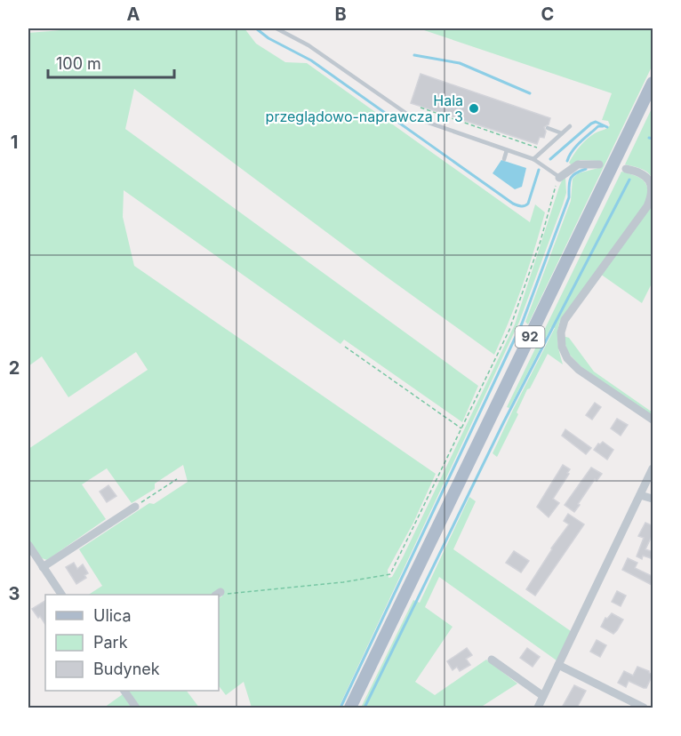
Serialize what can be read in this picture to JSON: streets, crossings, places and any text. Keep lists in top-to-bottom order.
{
  "streets": {
    "main road": ["92"]
  },
  "places": ["Hala przeglądowo-naprawcza nr 3"],
  "legend": ["Ulica", "Park", "Budynek"],
  "scale_bar": "100 m",
  "grid": {
    "columns": ["A", "B", "C"],
    "rows": ["1", "2", "3"]
  }
}
